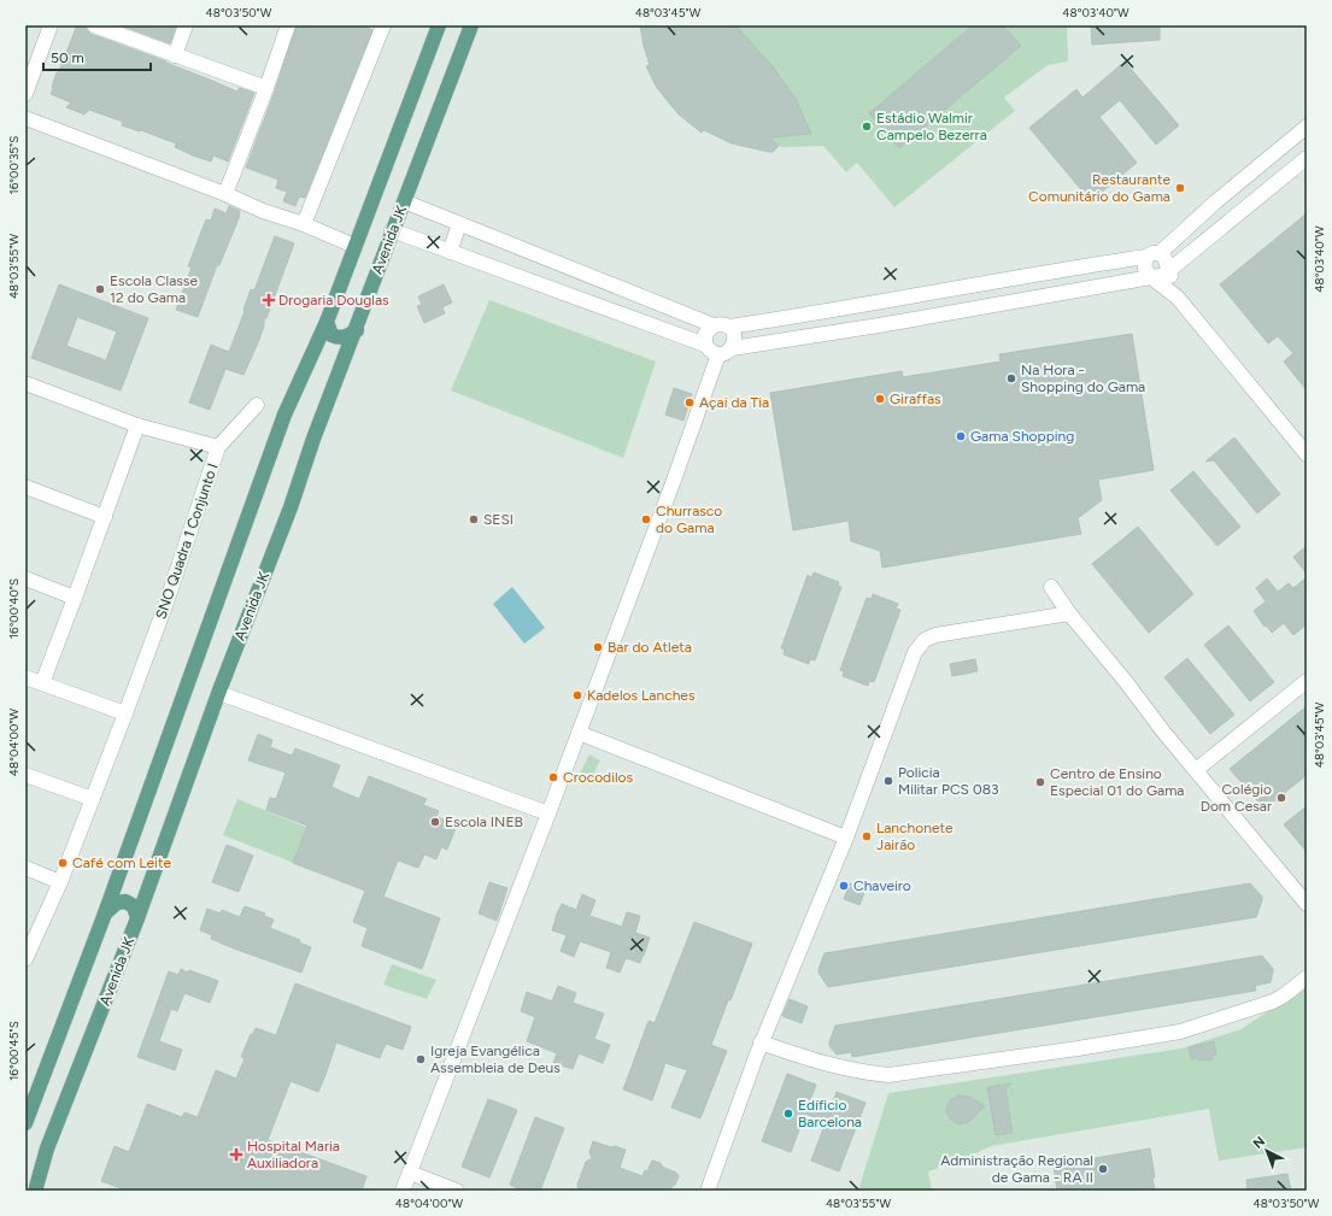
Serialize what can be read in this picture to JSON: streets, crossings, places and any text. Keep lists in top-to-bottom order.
{
  "streets": {
    "main road": ["Avenida JK"],
    "street": ["SNO Quadra 1 Conjunto I"]
  },
  "places": {
    "other": [
      "Estádio Walmir Campelo Bezerra",
      "Restaurante Comunitário do Gama",
      "Escola Classe 12 do Gama",
      "Na Hora - Shopping do Gama",
      "Giraffas",
      "Açai da Tia",
      "Gama Shopping",
      "SESI",
      "Churrasco do Gama",
      "Bar do Atleta",
      "Kadelos Lanches",
      "Crocodilos",
      "Policia Militar PCS 083",
      "Centro de Ensino Especial 01 do Gama",
      "Colégio Dom Cesar",
      "Escola INEB",
      "Lanchonete Jairão",
      "Café com Leite",
      "Chaveiro",
      "Igreja Evangélica Assembleia de Deus",
      "Edíficio Barcelona",
      "Administração Regional de Gama - RA II"
    ],
    "health": ["Drogaria Douglas", "Hospital Maria Auxiliadora"]
  },
  "scale_bar": "50 m",
  "north": "top left",
  "coordinates": [
    "48°03'50\"W",
    "48°03'45\"W",
    "48°03'40\"W",
    "16°00'35\"S",
    "48°03'55\"W",
    "16°00'40\"S",
    "48°04'00\"W",
    "16°00'45\"S"
  ]
}
